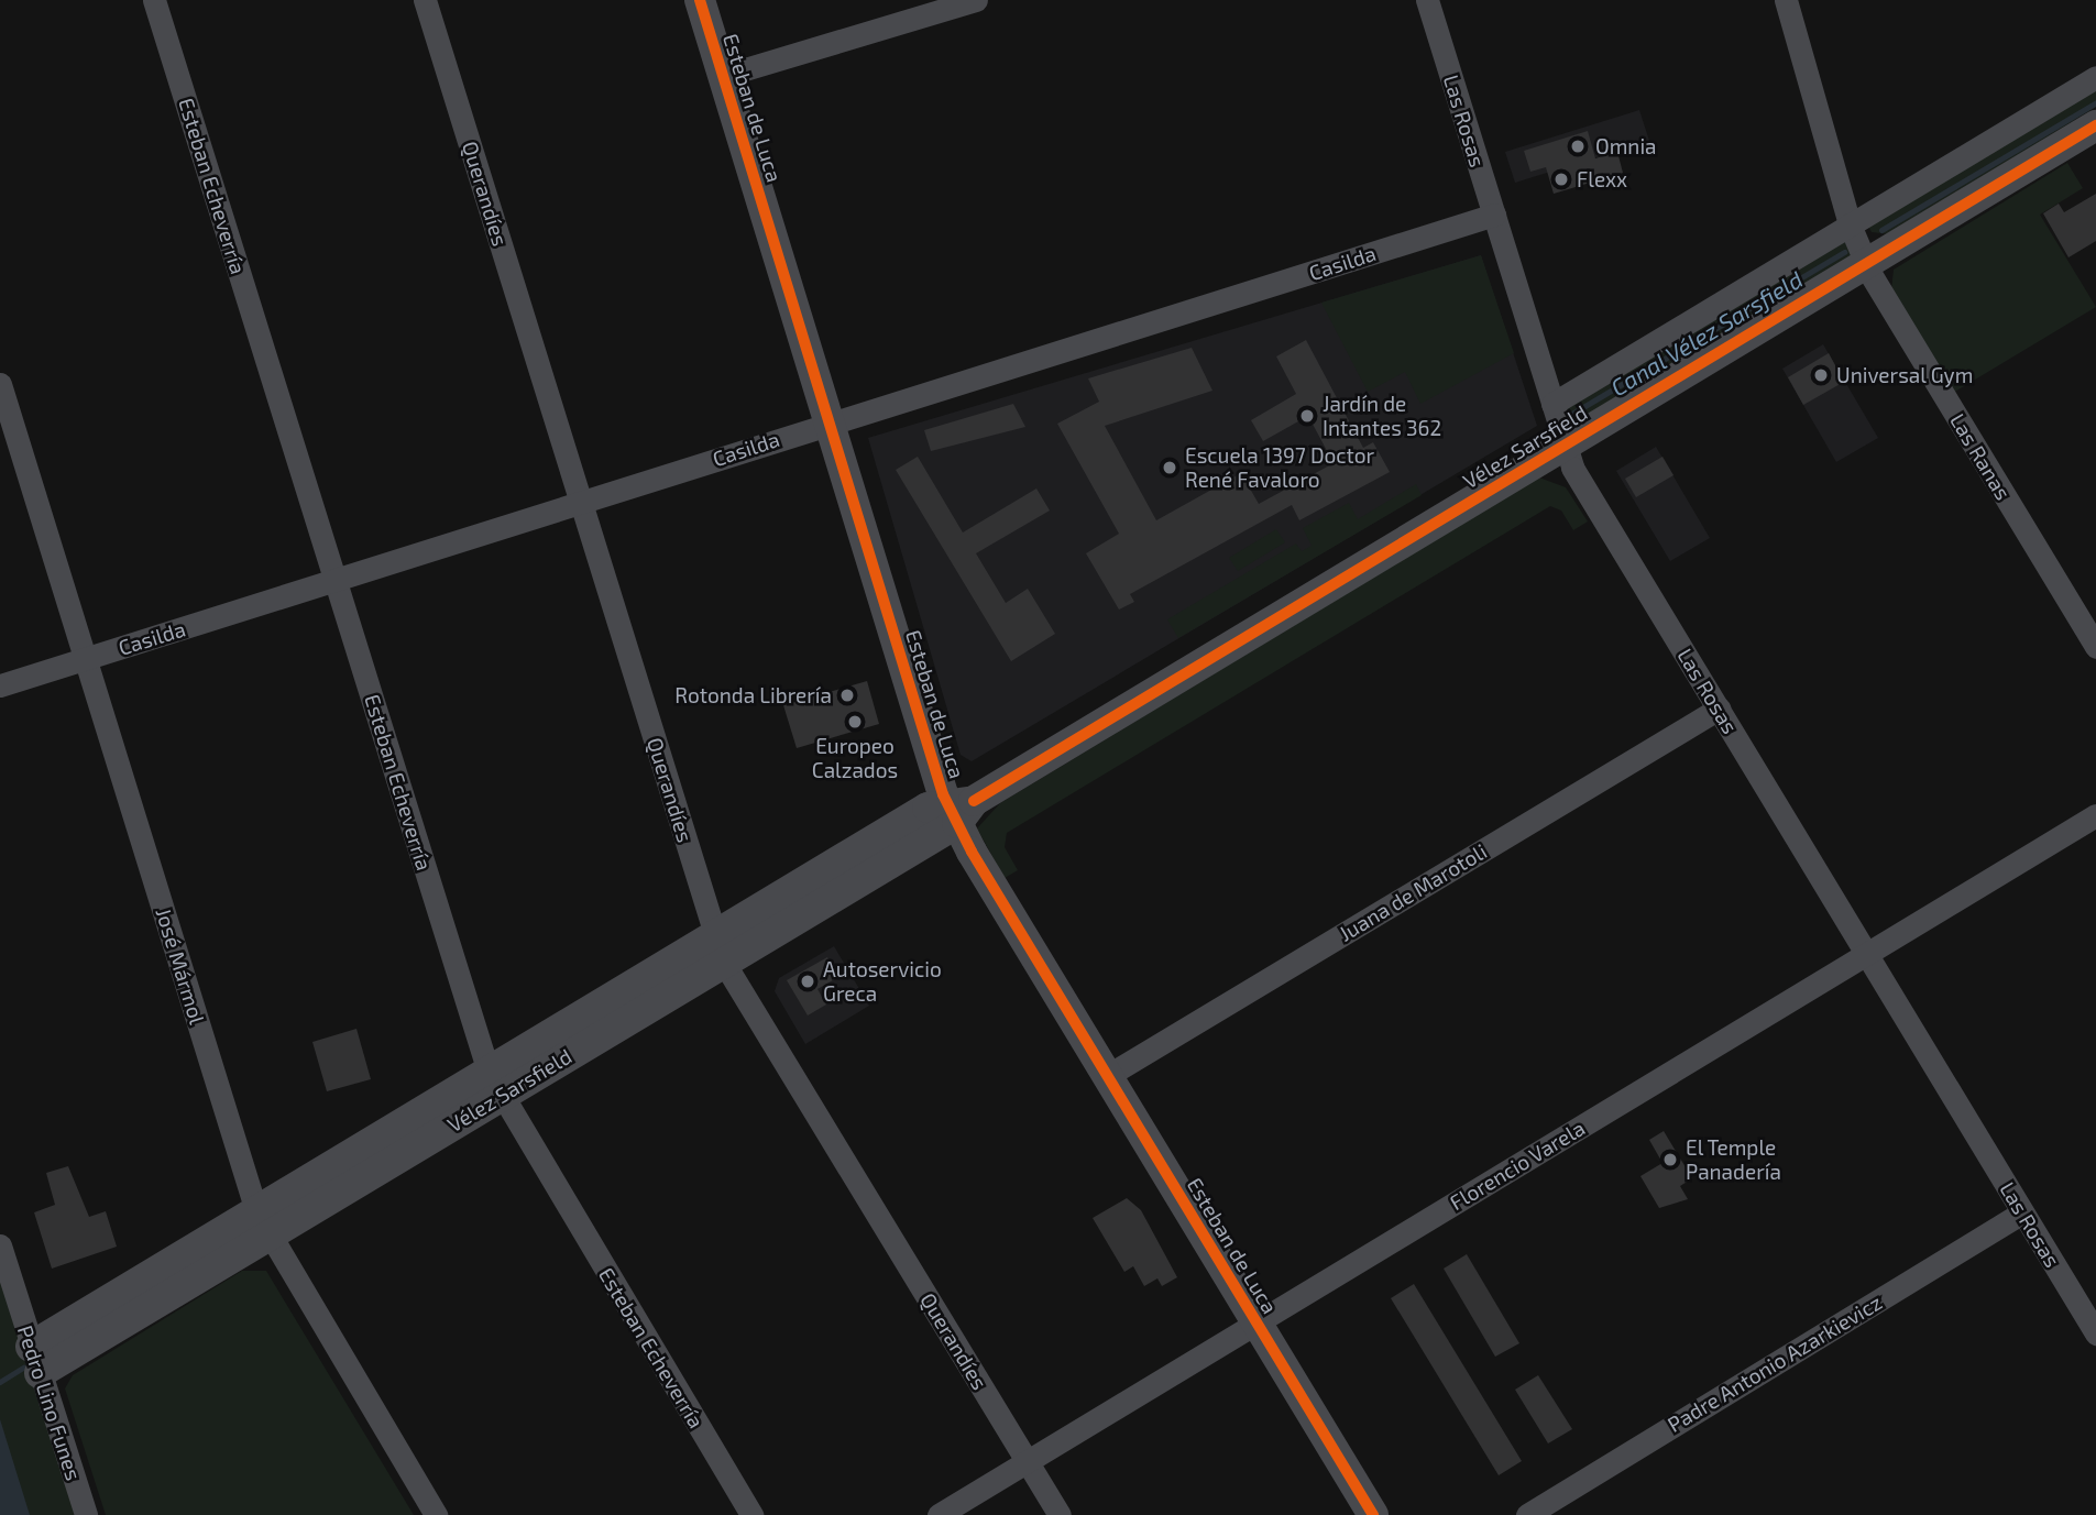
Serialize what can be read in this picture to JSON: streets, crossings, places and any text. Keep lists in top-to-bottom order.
{
  "streets": {
    "street": [
      "Esteban de Luca",
      "Las Rosas",
      "Esteban Echeverría",
      "Querandíes",
      "Casilda",
      "Vélez Sarsfield",
      "Las Ranas",
      "Juana de Marotoli",
      "José Mármol",
      "Florencio Varela",
      "Padre Antonio Azarkievicz",
      "Pedro Lino Funes"
    ]
  },
  "crossings": [
    ["Esteban de Luca", "Casilda"],
    ["Esteban de Luca", "Vélez Sarsfield"],
    ["Esteban de Luca", "Juana de Marotoli"],
    ["Esteban de Luca", "Florencio Varela"],
    ["Las Rosas", "Casilda"],
    ["Las Rosas", "Vélez Sarsfield"],
    ["Las Rosas", "Juana de Marotoli"],
    ["Las Rosas", "Florencio Varela"],
    ["Las Rosas", "Padre Antonio Azarkievicz"],
    ["Esteban Echeverría", "Casilda"],
    ["Esteban Echeverría", "Vélez Sarsfield"],
    ["Querandíes", "Casilda"],
    ["Querandíes", "Vélez Sarsfield"],
    ["Querandíes", "Florencio Varela"],
    ["Casilda", "José Mármol"],
    ["Vélez Sarsfield", "Las Ranas"],
    ["Vélez Sarsfield", "José Mármol"],
    ["Vélez Sarsfield", "Pedro Lino Funes"]
  ],
  "water": ["Canal Vélez Sarsfield"],
  "places": [
    "Omnia",
    "Flexx",
    "Universal Gym",
    "Jardín de Intantes 362",
    "Escuela 1397 Doctor René Favaloro",
    "Rotonda Librería",
    "Europeo Calzados",
    "Autoservicio Greca",
    "El Temple Panadería"
  ]
}
